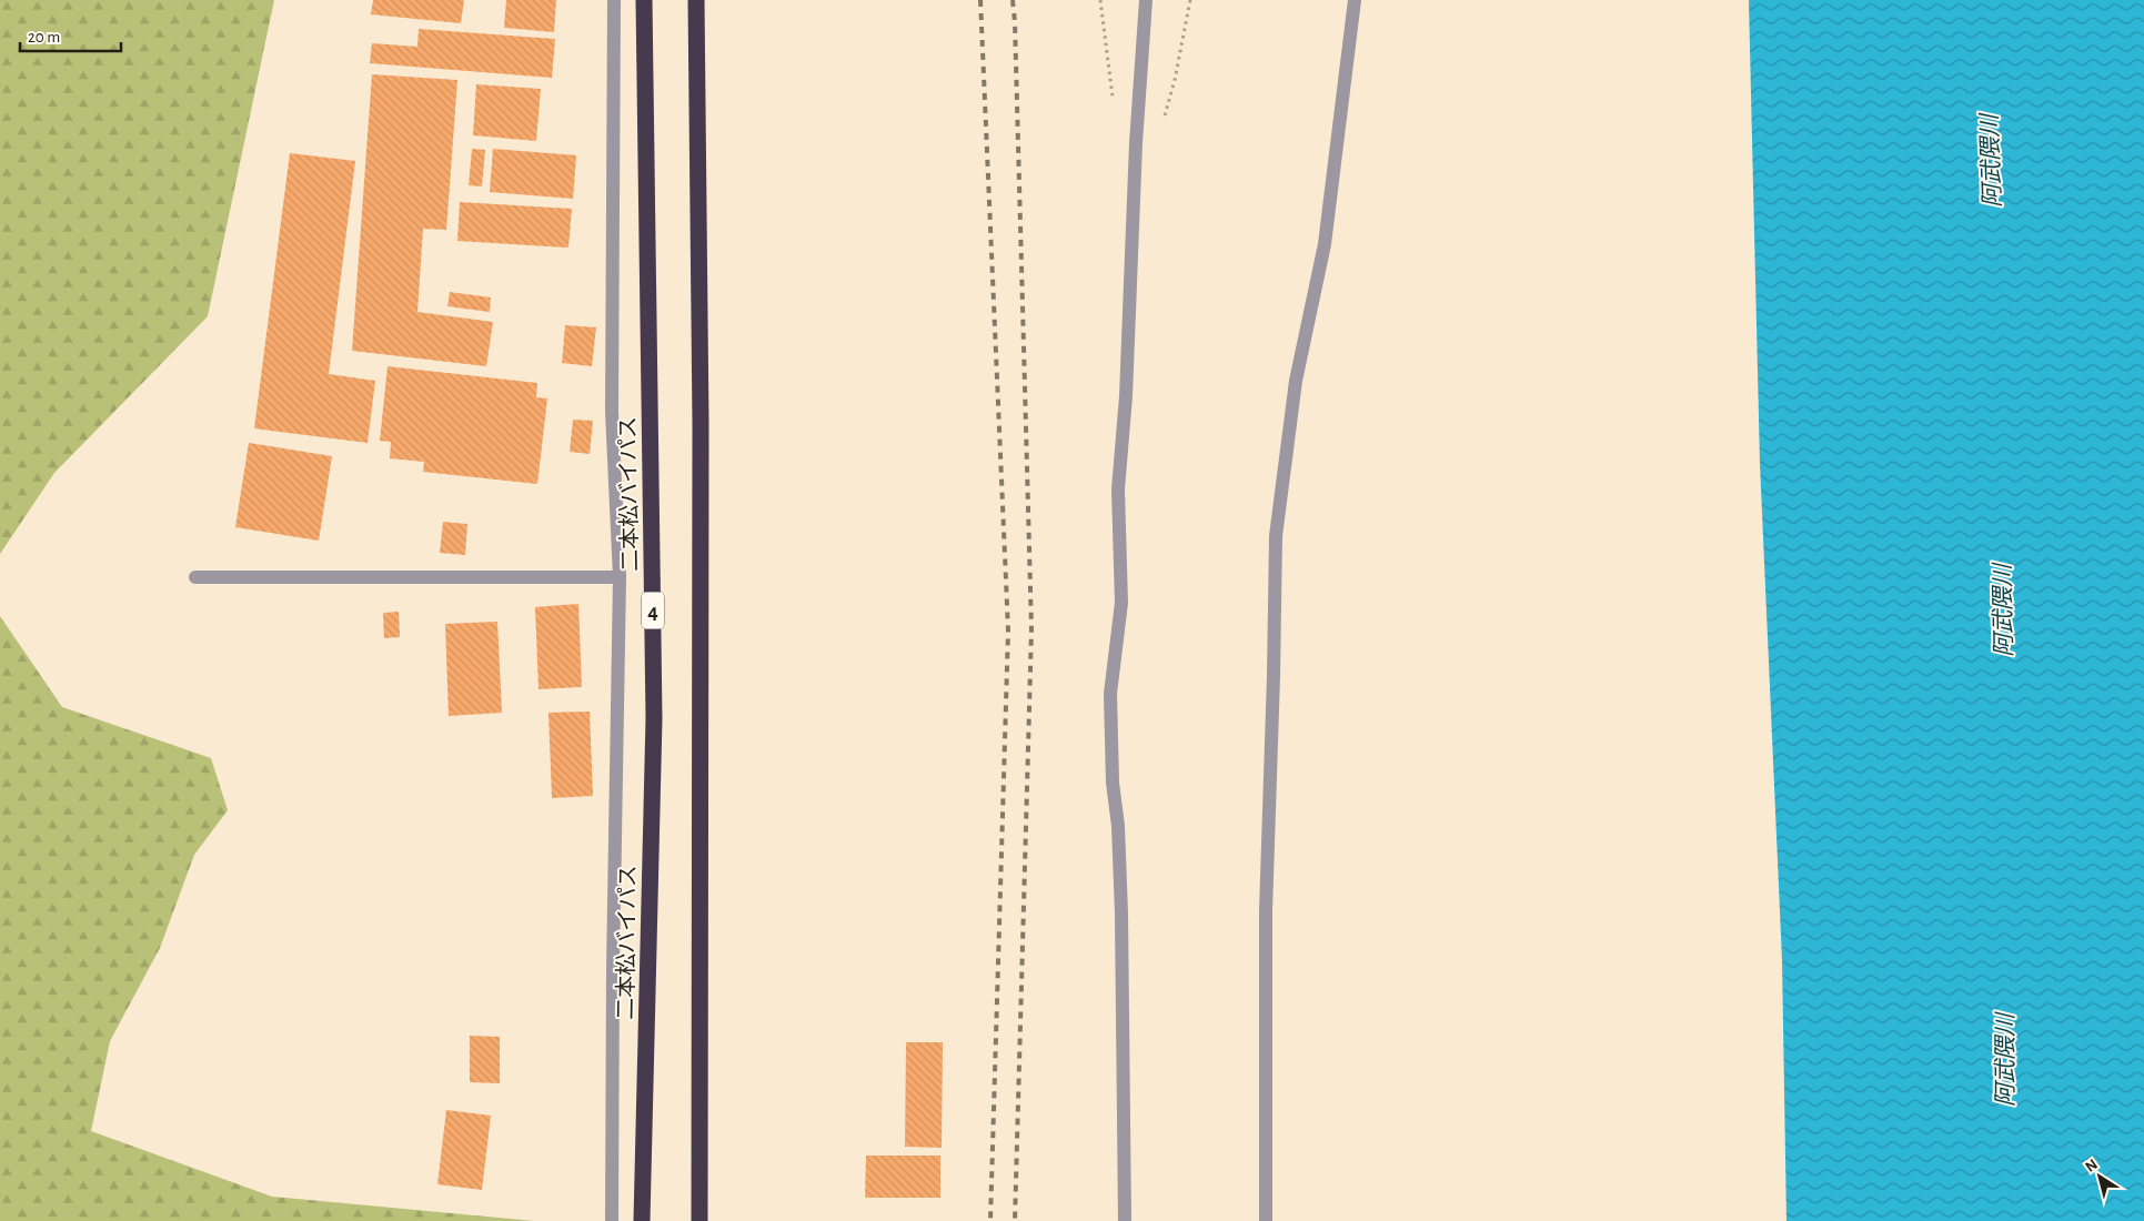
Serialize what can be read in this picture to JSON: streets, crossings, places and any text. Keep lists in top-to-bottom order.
{
  "streets": {
    "highway": ["二本松バイパス", "4"]
  },
  "water": ["阿武隈川"],
  "scale_bar": "20 m",
  "north": "top left"
}
